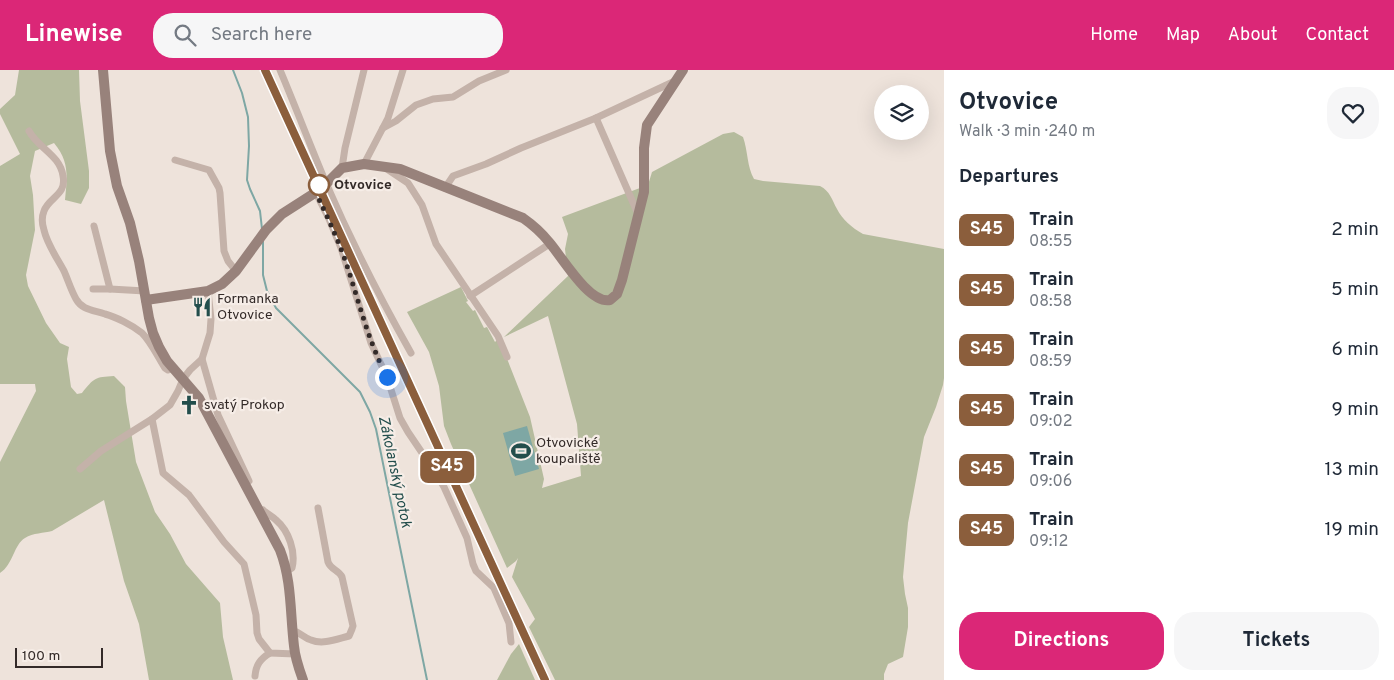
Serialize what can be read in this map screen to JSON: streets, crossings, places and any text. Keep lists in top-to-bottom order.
{
  "water": ["Zákolanský potok"],
  "places": {
    "other": ["Otvovice"],
    "restaurant": ["Formanka Otvovice"],
    "church": ["svatý Prokop"],
    "sports": ["Otvovické koupaliště"]
  },
  "scale_bar": "100 m",
  "page": {
    "header": "Linewise",
    "search": "Search here",
    "nav": [
      "Home",
      "Map",
      "About",
      "Contact"
    ],
    "on_map": "S45",
    "heading": [
      ["Otvovice", "Walk · 3 min · 240 m"],
      "Departures"
    ],
    "list": [
      {
        "mark": "S45",
        "name": "Train",
        "note": "08:55",
        "value": "2 min"
      },
      {
        "mark": "S45",
        "name": "Train",
        "note": "08:58",
        "value": "5 min"
      },
      {
        "mark": "S45",
        "name": "Train",
        "note": "08:59",
        "value": "6 min"
      },
      {
        "mark": "S45",
        "name": "Train",
        "note": "09:02",
        "value": "9 min"
      },
      {
        "mark": "S45",
        "name": "Train",
        "note": "09:06",
        "value": "13 min"
      },
      {
        "mark": "S45",
        "name": "Train",
        "note": "09:12",
        "value": "19 min"
      }
    ],
    "buttons": ["Directions", "Tickets"],
    "scale": "100 m"
  }
}
